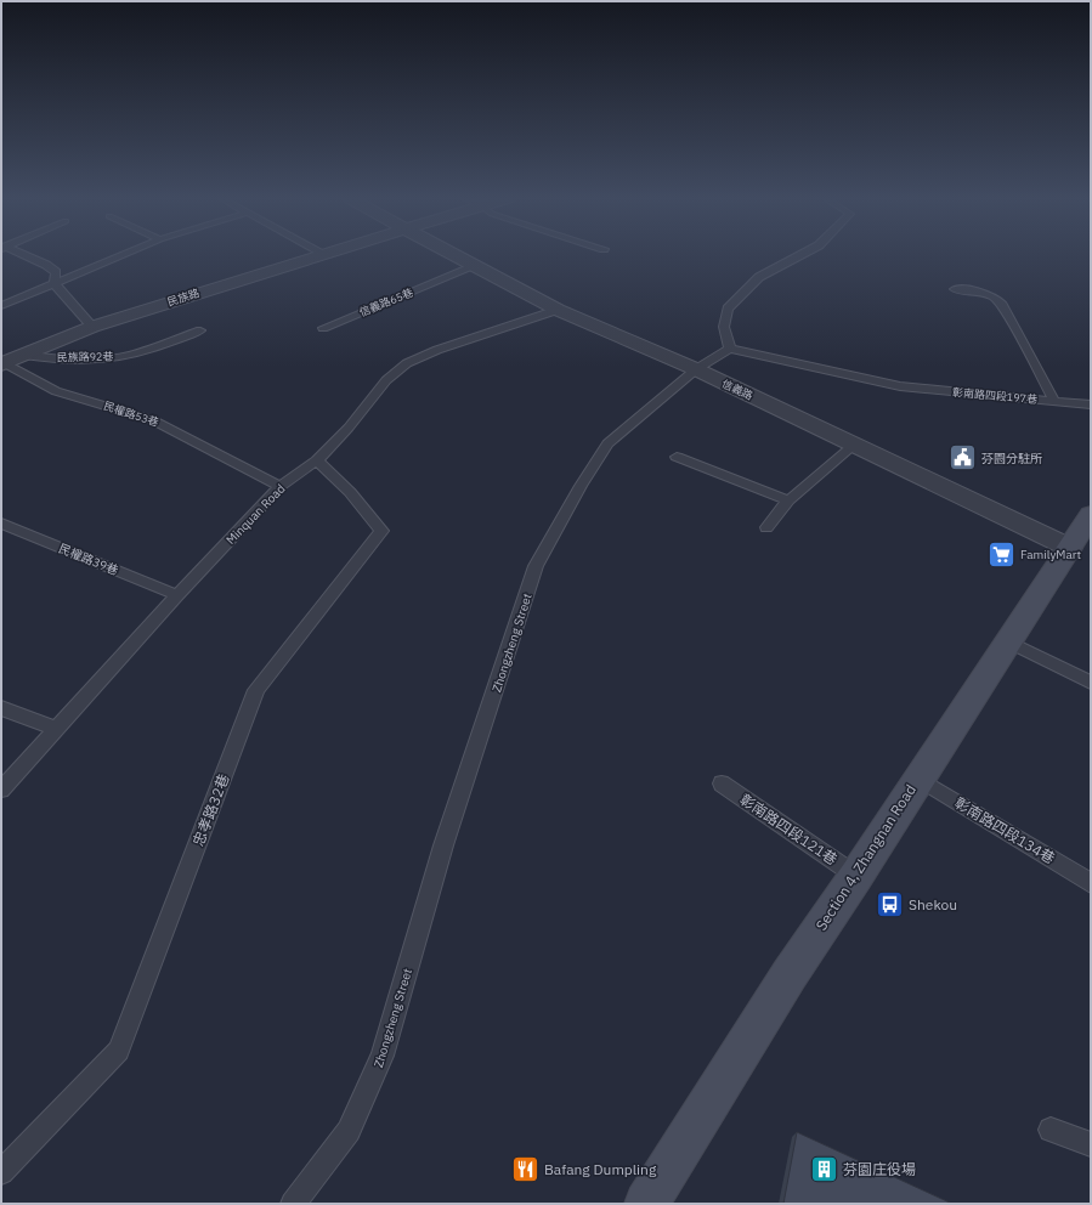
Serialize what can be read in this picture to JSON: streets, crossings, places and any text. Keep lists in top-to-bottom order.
{
  "streets": {
    "street": ["民族路", "信義路", "Section 4, Zhangnan Road"],
    "lane": [
      "信義路65巷",
      "民族路92巷",
      "彰南路四段197巷",
      "民權路53巷",
      "Minquan Road",
      "民權路39巷",
      "Zhongzheng Street",
      "忠孝路32巷",
      "彰南路四段121巷",
      "彰南路四段134巷"
    ]
  },
  "crossings": [
    ["民族路", "民族路92巷"],
    ["民族路", "民權路53巷"],
    ["信義路65巷", "信義路"],
    ["信義路", "Minquan Road"],
    ["信義路", "Zhongzheng Street"],
    ["信義路", "Section 4, Zhangnan Road"],
    ["彰南路四段197巷", "Zhongzheng Street"],
    ["民權路53巷", "Minquan Road"],
    ["Minquan Road", "民權路39巷"],
    ["Minquan Road", "忠孝路32巷"],
    ["彰南路四段121巷", "Section 4, Zhangnan Road"],
    ["彰南路四段134巷", "Section 4, Zhangnan Road"]
  ],
  "places": {
    "public building": ["芬園分駐所"],
    "supermarket": ["FamilyMart"],
    "bus stop": ["Shekou"],
    "restaurant": ["Bafang Dumpling"],
    "building": ["芬園庄役場"]
  }
}
